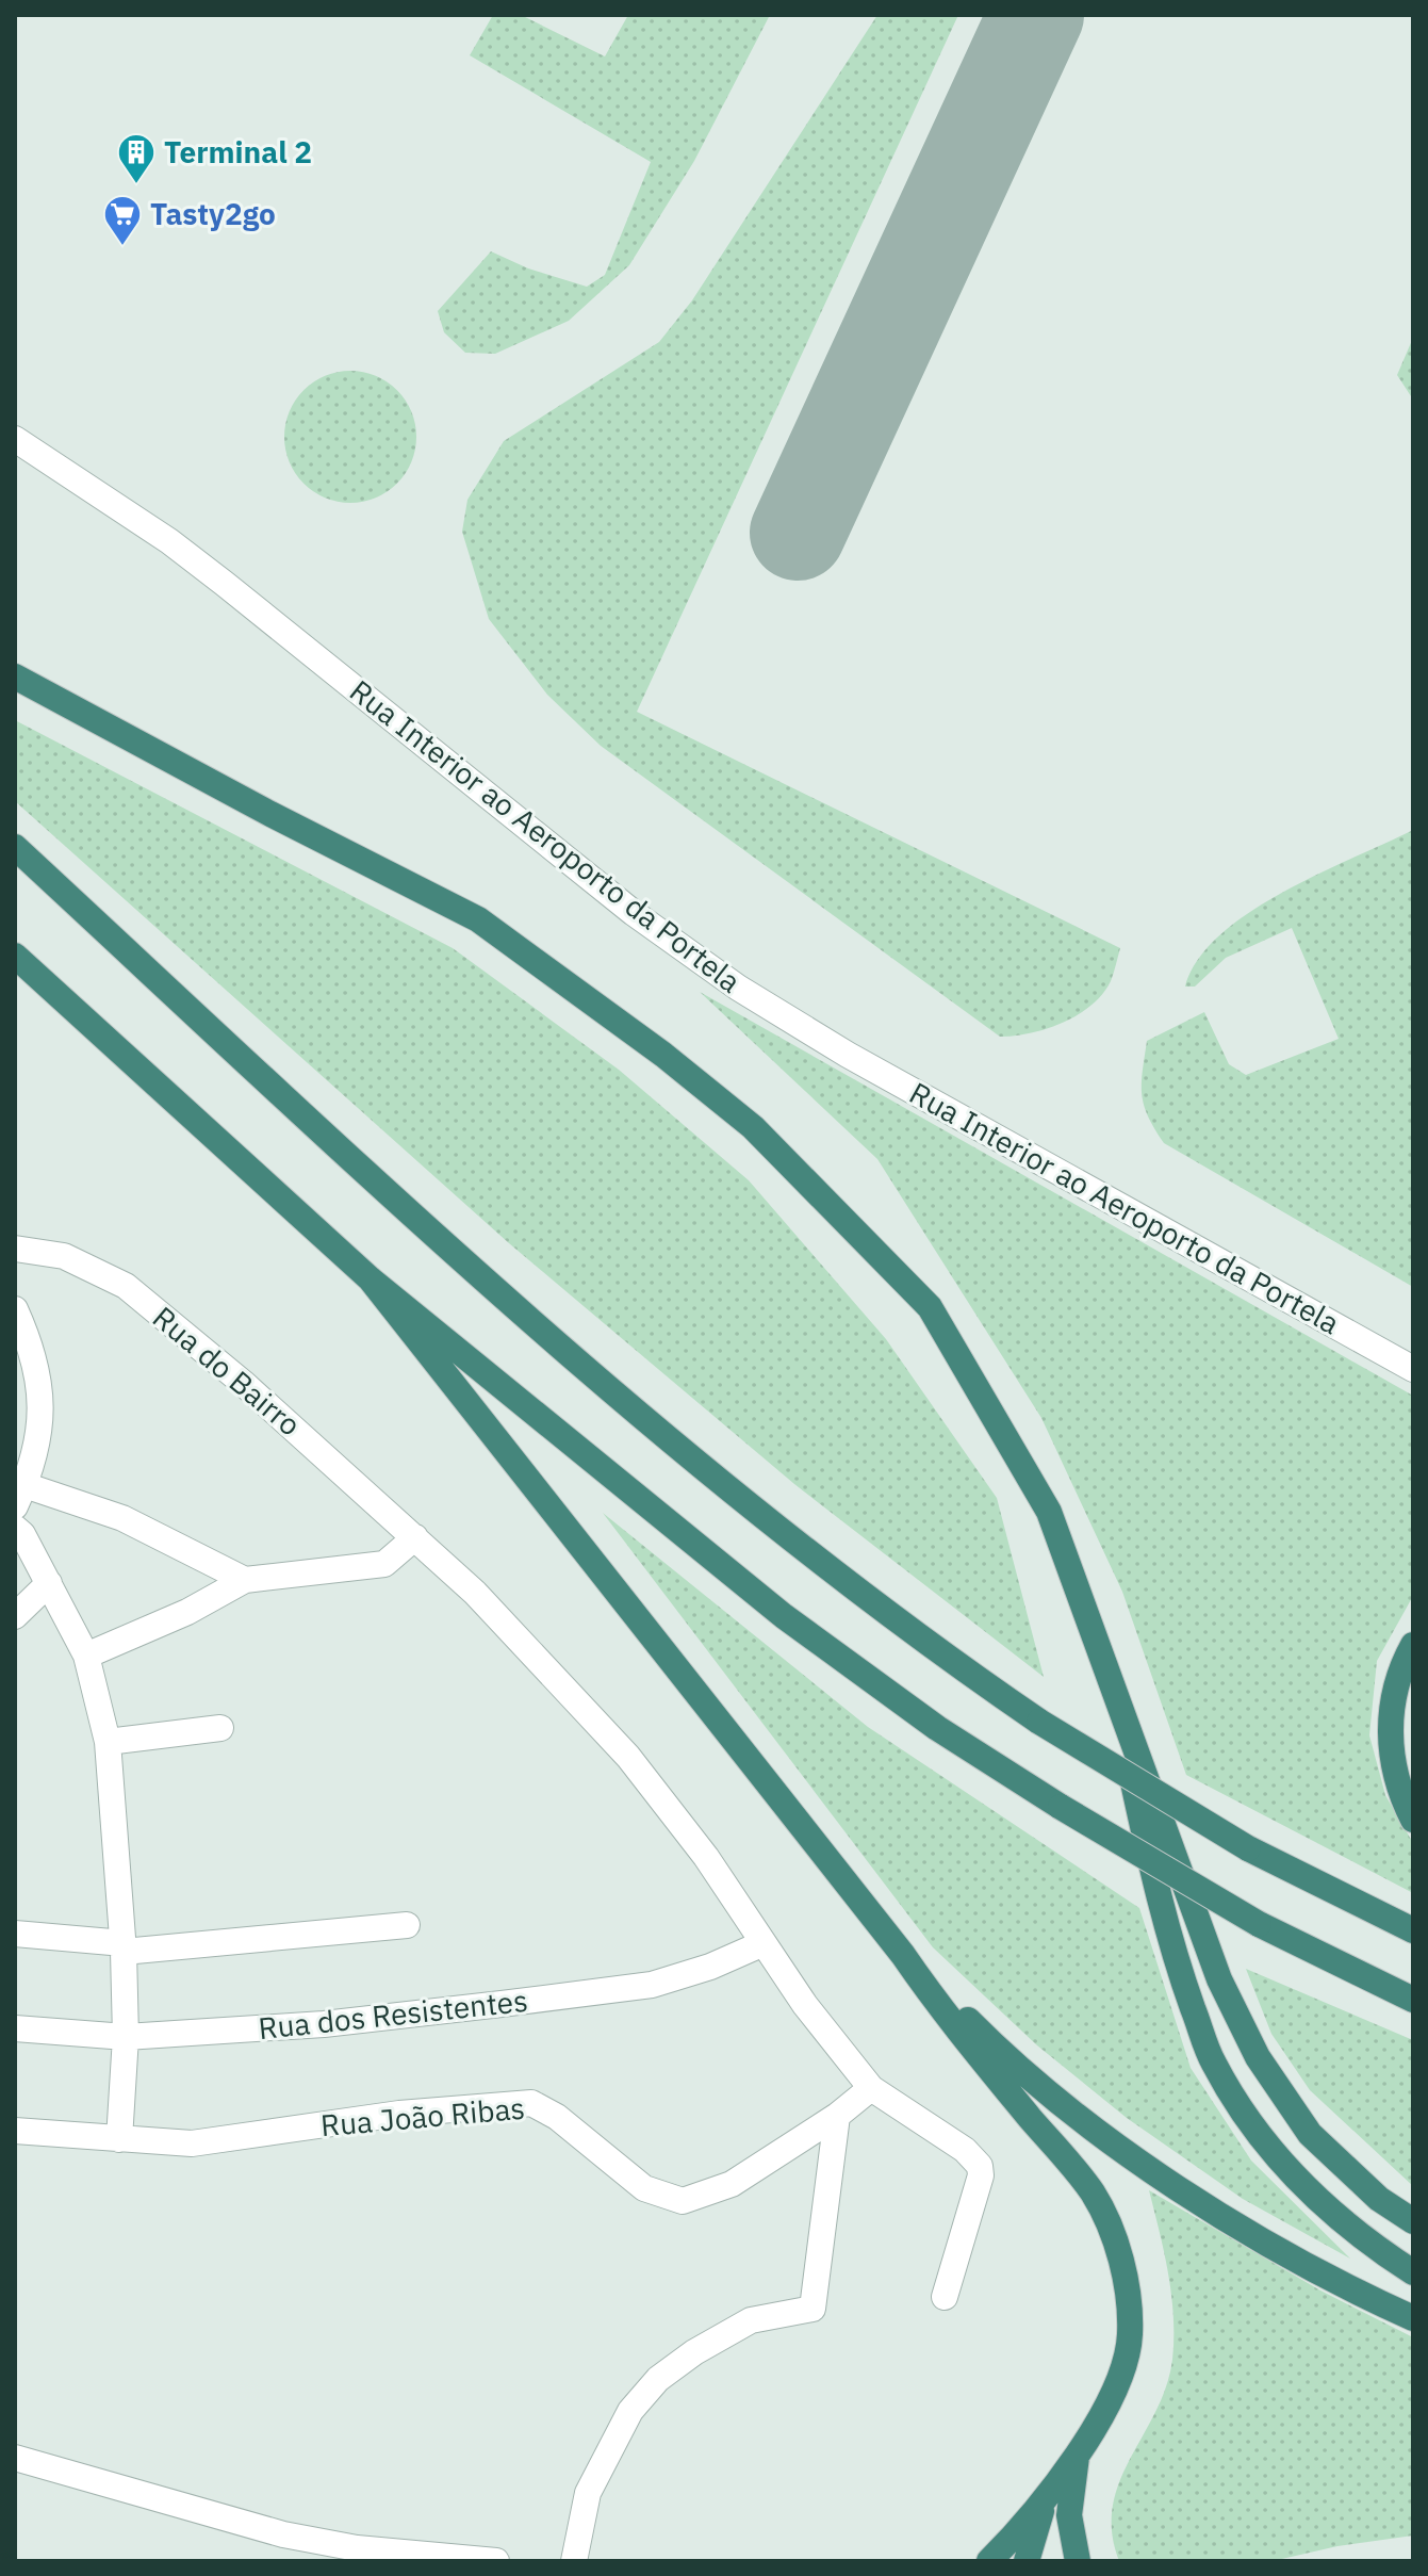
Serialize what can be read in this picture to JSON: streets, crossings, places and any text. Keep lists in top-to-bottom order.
{
  "streets": {
    "street": [
      "Rua Interior ao Aeroporto da Portela",
      "Rua do Bairro",
      "Rua dos Resistentes",
      "Rua João Ribas"
    ]
  },
  "crossings": [
    ["Rua do Bairro", "Rua dos Resistentes"],
    ["Rua do Bairro", "Rua João Ribas"]
  ],
  "places": {
    "building": ["Terminal 2"],
    "supermarket": ["Tasty2go"]
  }
}
